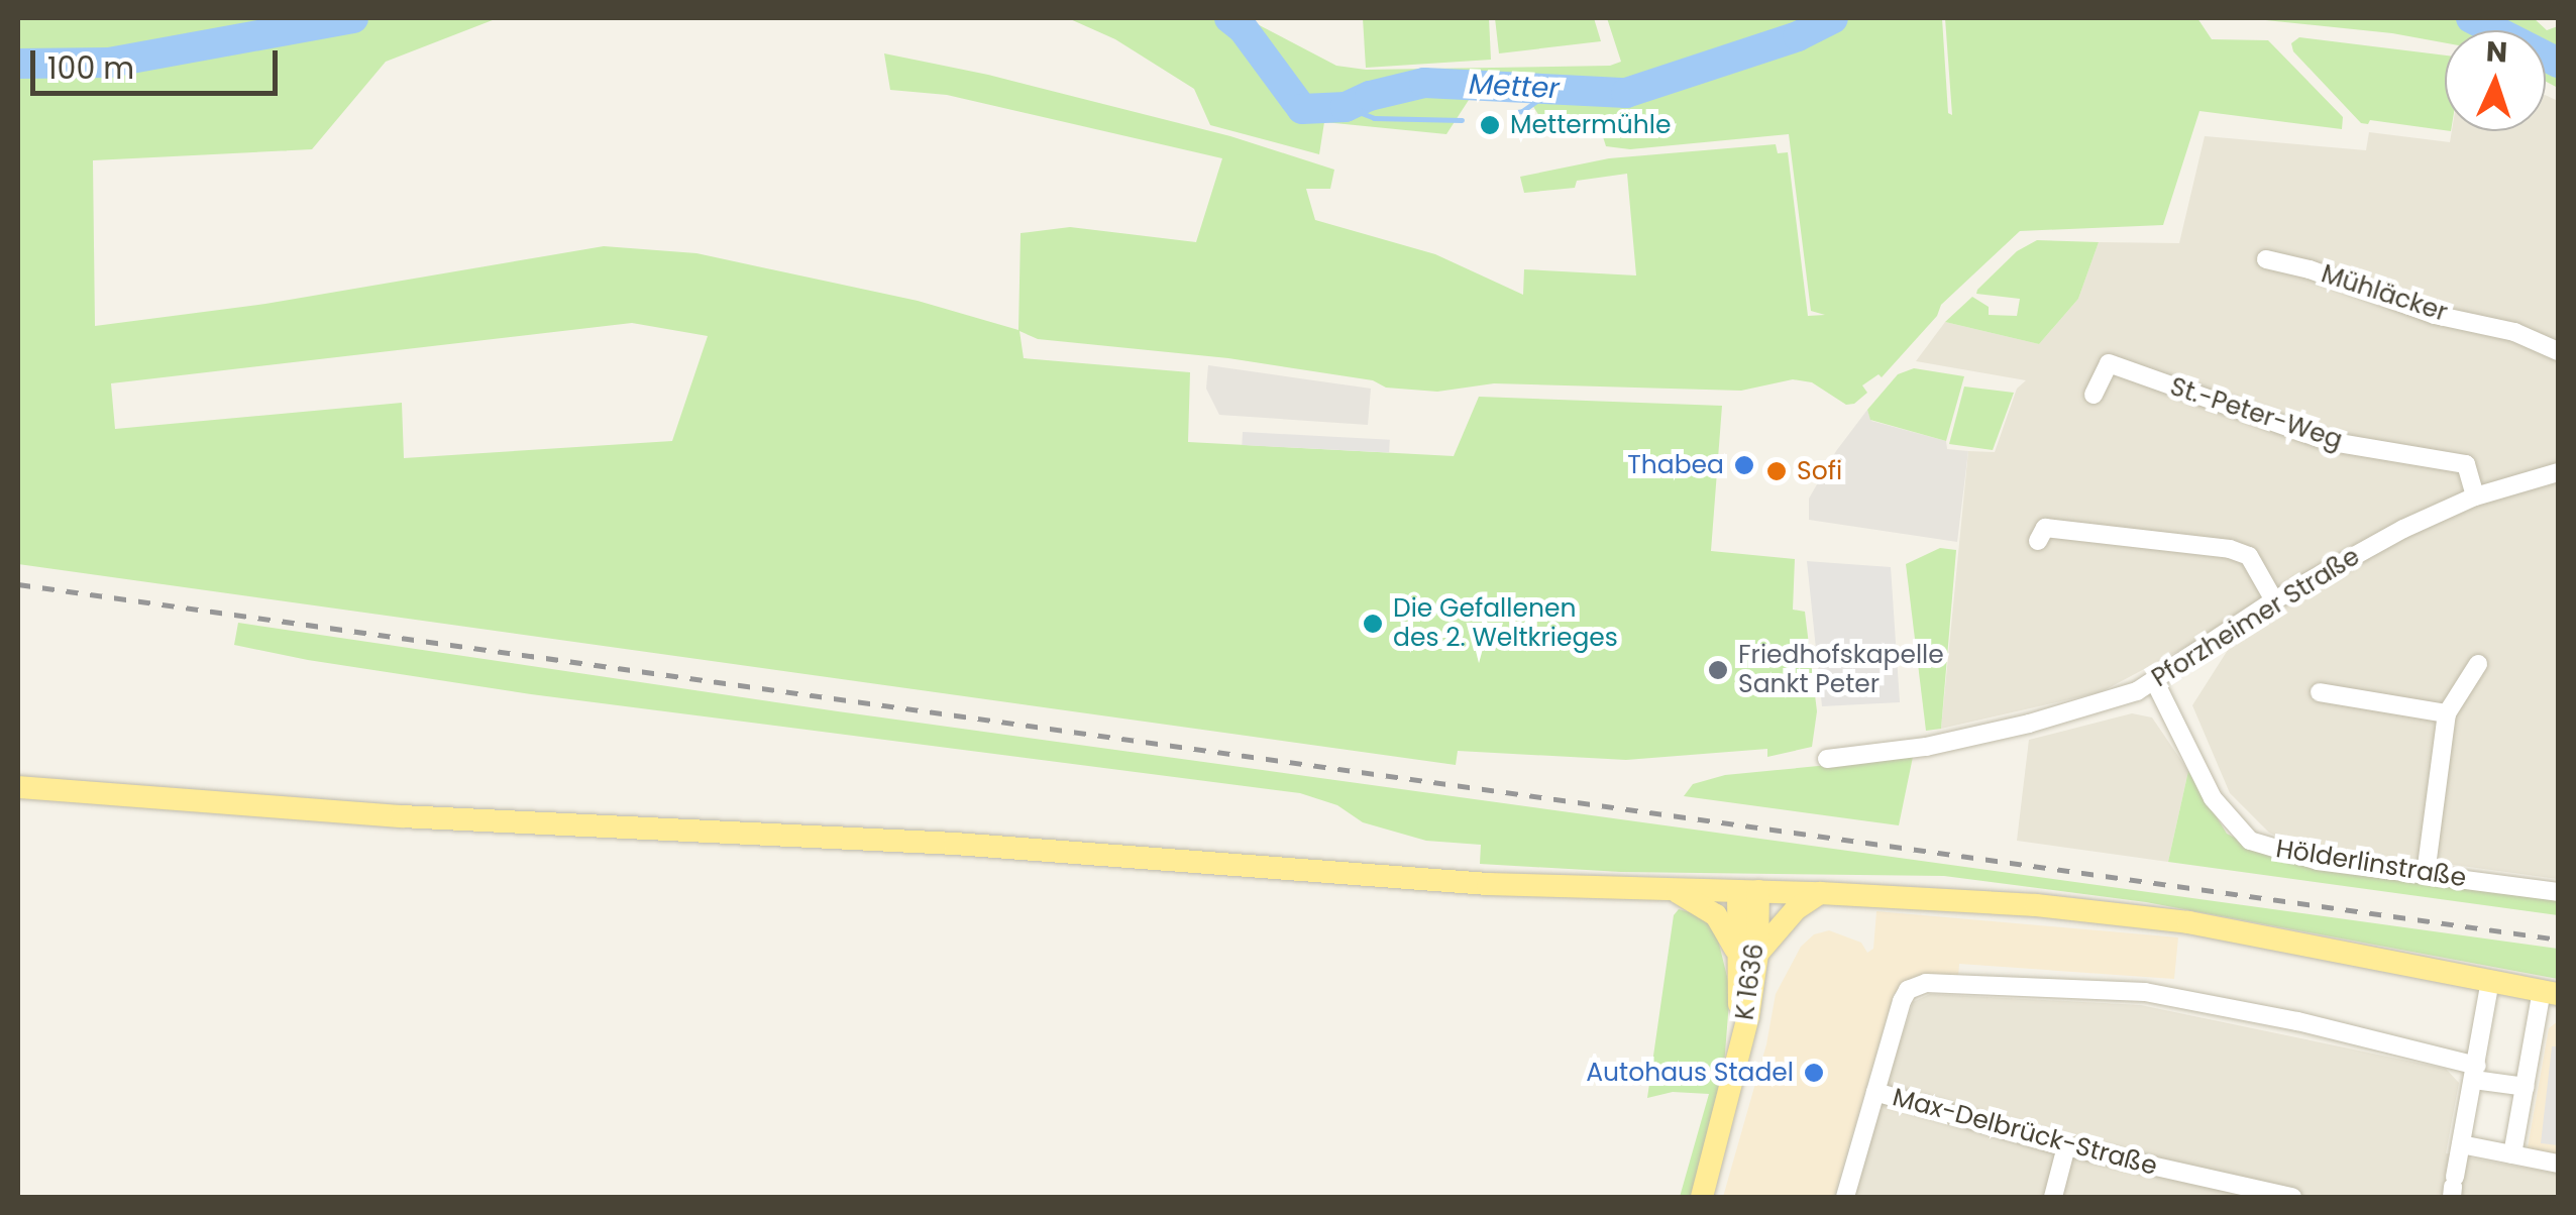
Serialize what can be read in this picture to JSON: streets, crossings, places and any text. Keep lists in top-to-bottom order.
{
  "streets": {
    "main road": ["K 1636"],
    "street": [
      "Mühläcker",
      "St.-Peter-Weg",
      "Pforzheimer Straße",
      "Hölderlinstraße",
      "Max-Delbrück-Straße"
    ]
  },
  "crossings": [
    ["St.-Peter-Weg", "Pforzheimer Straße"],
    ["Pforzheimer Straße", "Hölderlinstraße"]
  ],
  "water": ["Metter"],
  "places": [
    "Mettermühle",
    "Thabea",
    "Sofi",
    "Die Gefallenen des 2. Weltkrieges",
    "Friedhofskapelle Sankt Peter",
    "Autohaus Stadel"
  ],
  "scale_bar": "100 m",
  "north": "top"
}
